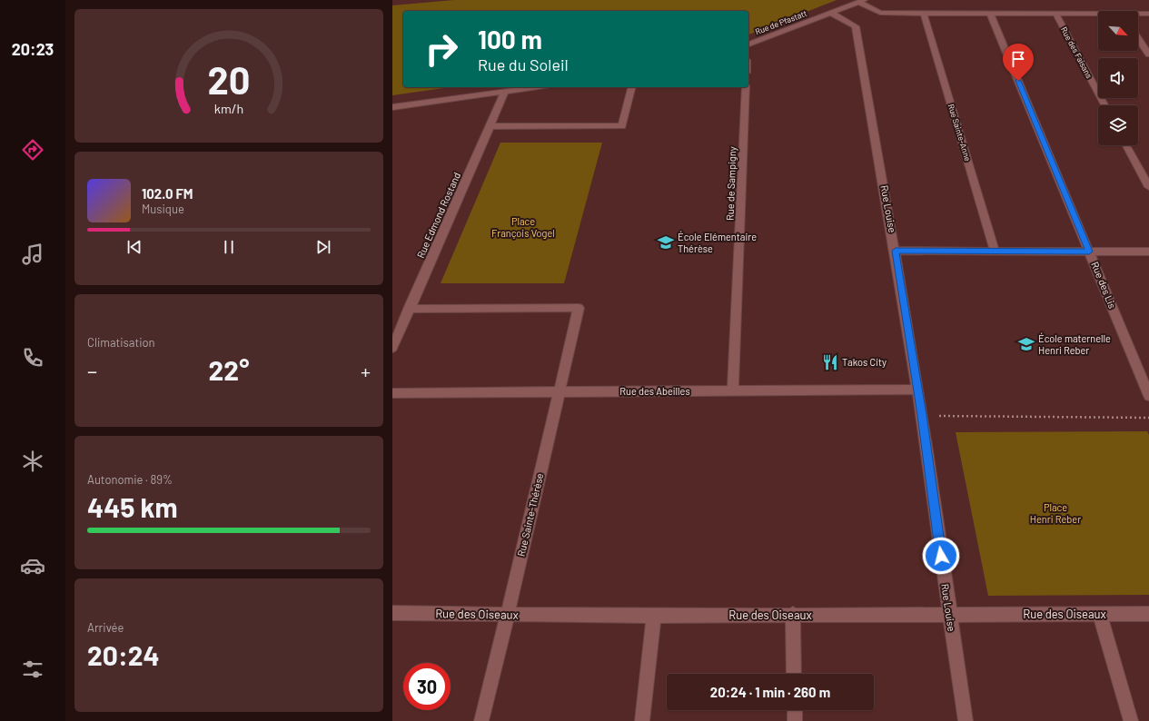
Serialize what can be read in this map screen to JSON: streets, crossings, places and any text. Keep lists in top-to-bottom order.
{
  "streets": {
    "street": [
      "Rue de Pfastatt",
      "Rue des Faisans",
      "Rue Sainte-Anne",
      "Rue de Sampigny",
      "Rue Louise",
      "Rue Edmond Rostand",
      "Rue des Lis",
      "Rue des Abeilles",
      "Rue Sainte-Thérèse",
      "Rue des Oiseaux"
    ]
  },
  "crossings": [
    ["Rue de Pfastatt", "Rue Louise"],
    ["Rue de Sampigny", "Rue des Abeilles"],
    ["Rue Louise", "Rue des Abeilles"],
    ["Rue Louise", "Rue des Oiseaux"],
    ["Rue Edmond Rostand", "Rue Sainte-Thérèse"],
    ["Rue des Abeilles", "Rue Sainte-Thérèse"],
    ["Rue Sainte-Thérèse", "Rue des Oiseaux"]
  ],
  "parks": ["Place François Vogel", "Place Henri Reber"],
  "places": {
    "school or university": ["École Elémentaire Thérèse", "École maternelle Henri Reber"],
    "restaurant": ["Takos City"]
  },
  "north": "bottom right",
  "page": {
    "tabs": "20:23",
    "turn": ["100 m", "Rue du Soleil"],
    "song": ["102.0 FM", "Musique"],
    "tile": [
      "Climatisation",
      ["Autonomie · 89%", "445 km"],
      ["Arrivée", "20:24"]
    ],
    "heat": ["−", "22°", "+"],
    "limit": "30",
    "trip": "20:24 · 1 min · 260 m",
    "gauge": ["20", "km/h"]
  }
}
